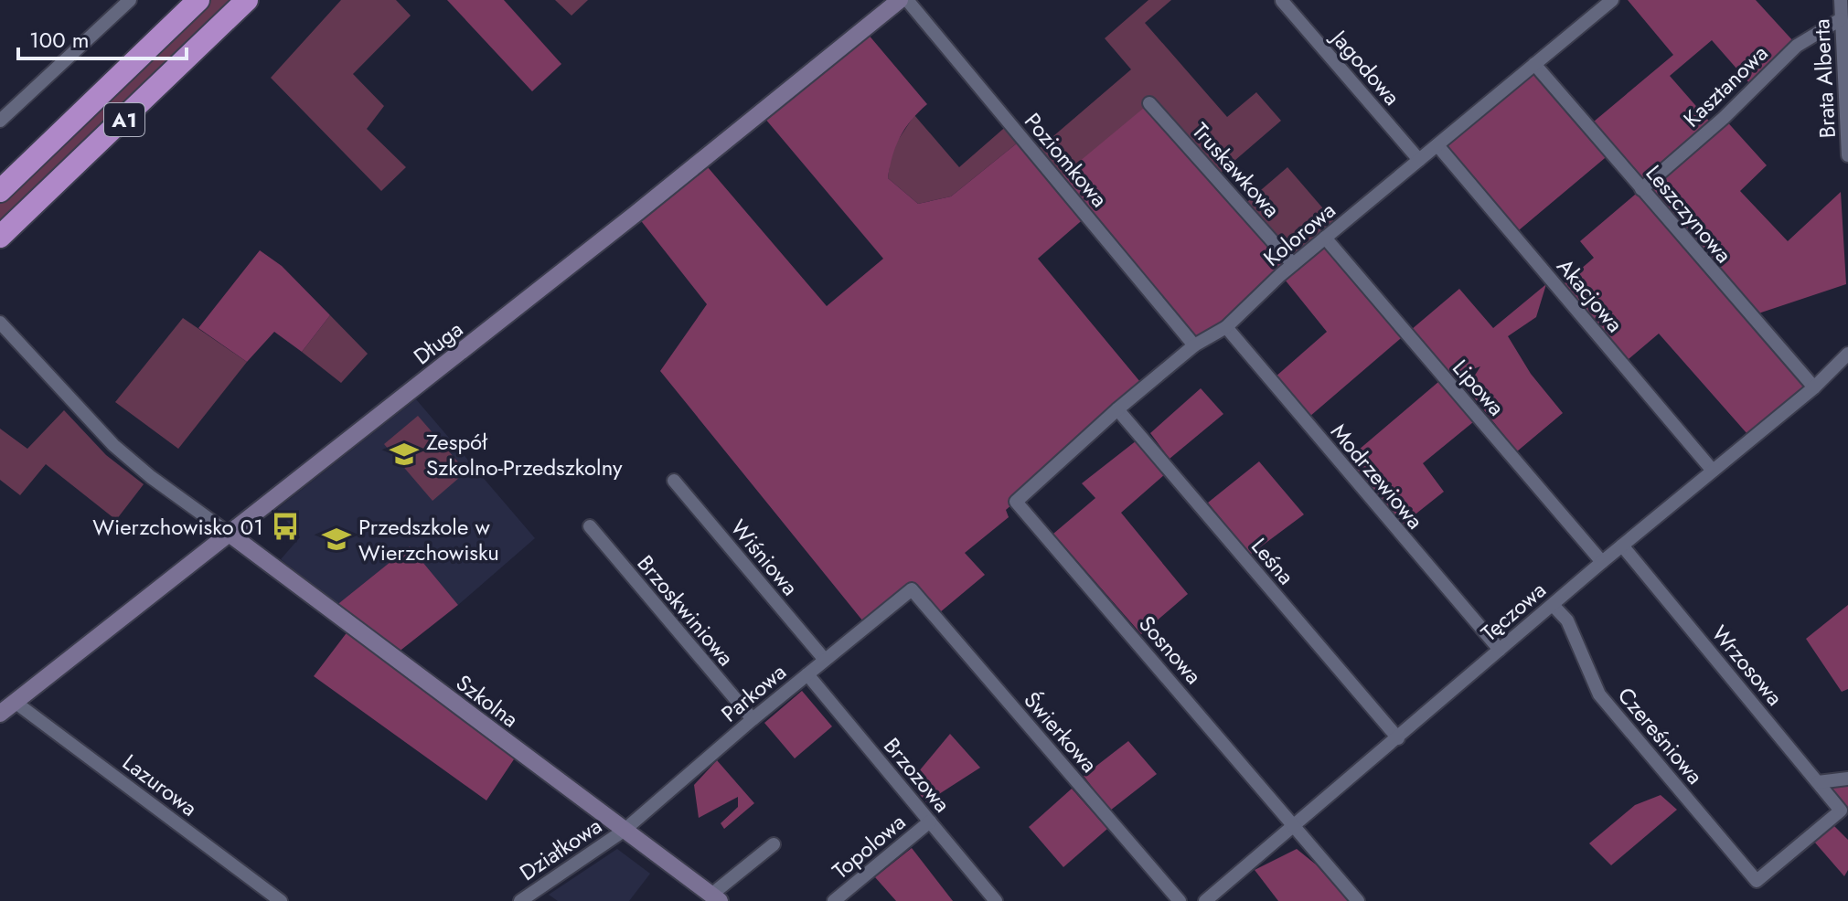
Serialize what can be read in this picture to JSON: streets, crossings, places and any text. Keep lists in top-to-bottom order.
{
  "streets": {
    "highway": ["A1"],
    "street": [
      "Jagodowa",
      "Brata Alberta",
      "Kasztanowa",
      "Poziomkowa",
      "Truskawkowa",
      "Leszczynowa",
      "Kolorowa",
      "Akacjowa",
      "Długa",
      "Lipowa",
      "Modrzewiowa",
      "Wiśniowa",
      "Leśna",
      "Brzoskwiniowa",
      "Tęczowa",
      "Sosnowa",
      "Wrzosowa",
      "Parkowa",
      "Szkolna",
      "Świerkowa",
      "Czereśniowa",
      "Brzozowa",
      "Lazurowa",
      "Topolowa",
      "Działkowa"
    ]
  },
  "crossings": [
    ["Jagodowa", "Kolorowa"],
    ["Brata Alberta", "Kasztanowa"],
    ["Kasztanowa", "Leszczynowa"],
    ["Poziomkowa", "Kolorowa"],
    ["Truskawkowa", "Kolorowa"],
    ["Leszczynowa", "Kolorowa"],
    ["Leszczynowa", "Tęczowa"],
    ["Kolorowa", "Akacjowa"],
    ["Kolorowa", "Lipowa"],
    ["Kolorowa", "Modrzewiowa"],
    ["Kolorowa", "Leśna"],
    ["Kolorowa", "Sosnowa"],
    ["Akacjowa", "Tęczowa"],
    ["Długa", "Szkolna"],
    ["Długa", "Lazurowa"],
    ["Lipowa", "Tęczowa"],
    ["Modrzewiowa", "Tęczowa"],
    ["Wiśniowa", "Parkowa"],
    ["Leśna", "Tęczowa"],
    ["Brzoskwiniowa", "Parkowa"],
    ["Tęczowa", "Sosnowa"],
    ["Tęczowa", "Wrzosowa"],
    ["Tęczowa", "Czereśniowa"],
    ["Wrzosowa", "Czereśniowa"],
    ["Parkowa", "Szkolna"],
    ["Parkowa", "Świerkowa"],
    ["Parkowa", "Brzozowa"],
    ["Parkowa", "Działkowa"],
    ["Szkolna", "Działkowa"],
    ["Brzozowa", "Topolowa"]
  ],
  "places": {
    "school or university": ["Zespół Szkolno-Przedszkolny", "Przedszkole w Wierzchowisku"],
    "bus stop": ["Wierzchowisko 01"]
  },
  "scale_bar": "100 m"
}
